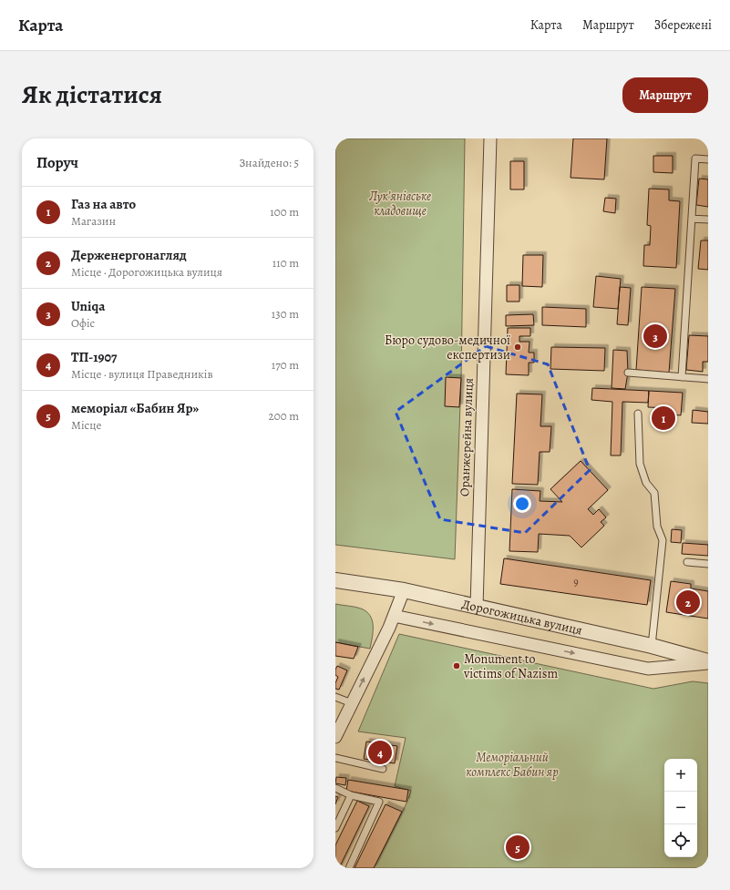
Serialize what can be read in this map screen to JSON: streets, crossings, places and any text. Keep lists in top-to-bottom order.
{
  "streets": {
    "street": ["Оранжерейна вулиця", "Дорогожицька вулиця"]
  },
  "crossings": [
    ["Оранжерейна вулиця", "Дорогожицька вулиця"]
  ],
  "parks": ["Лукʼянівське кладовище", "Меморіальний комплекс Бабин яр"],
  "places": ["Бюро судово-медичної експертизи", "Monument to victims of Nazism"],
  "house_numbers": ["9"],
  "page": {
    "header": "Карта",
    "nav": ["Карта", "Маршрут", "Збережені"],
    "title": "Як дістатися",
    "buttons": "Маршрут",
    "heading": ["Поруч", "Знайдено: 5"],
    "list": [
      {
        "mark": "1",
        "name": "Газ на авто",
        "note": "Магазин",
        "value": "100 m"
      },
      {
        "mark": "2",
        "name": "Держенергонагляд",
        "note": "Місце · Дорогожицька вулиця",
        "value": "110 m"
      },
      {
        "mark": "3",
        "name": "Uniqa",
        "note": "Офіс",
        "value": "130 m"
      },
      {
        "mark": "4",
        "name": "ТП-1907",
        "note": "Місце · вулиця Праведників",
        "value": "170 m"
      },
      {
        "mark": "5",
        "name": "меморіал «Бабин Яр»",
        "note": "Місце",
        "value": "200 m"
      }
    ],
    "pins": [
      "3",
      "1",
      "2",
      "4",
      "5"
    ],
    "map_buttons": ["+", "−"]
  }
}
